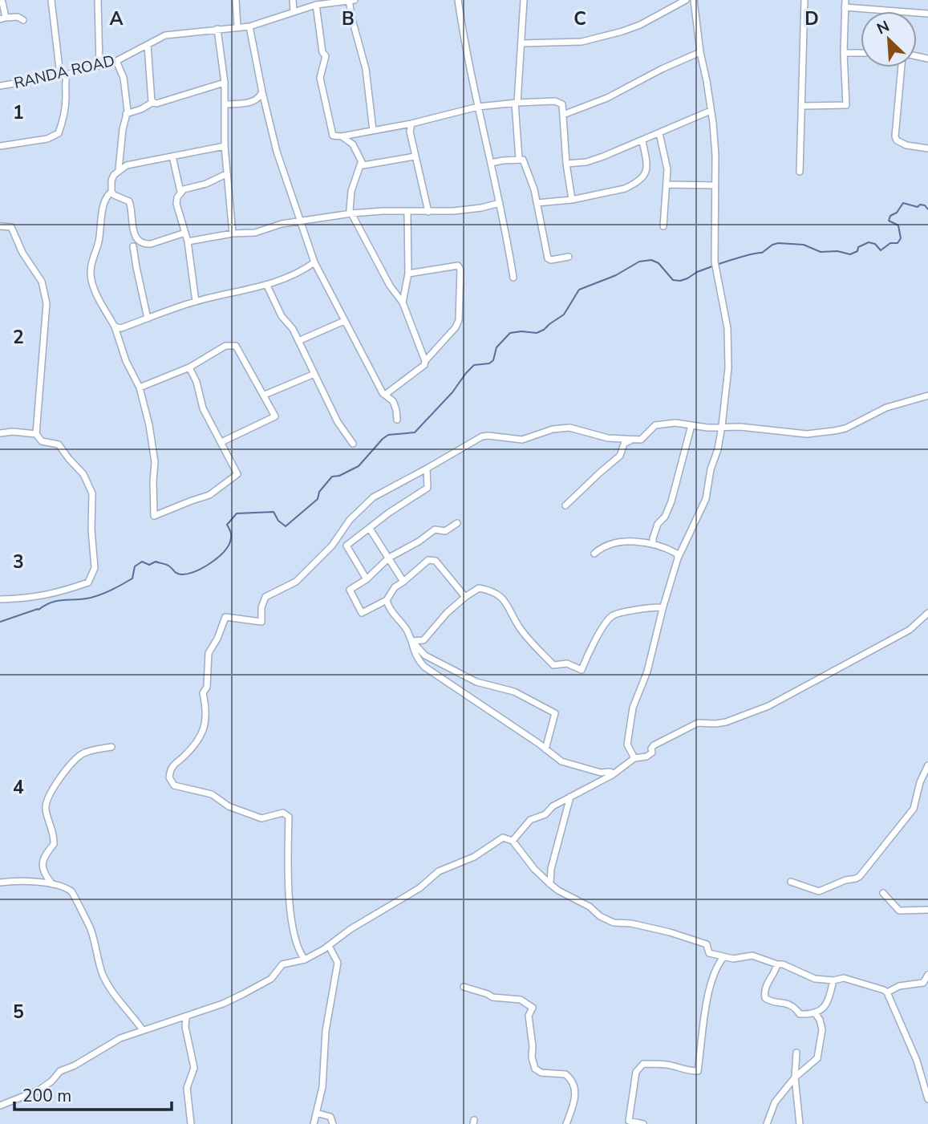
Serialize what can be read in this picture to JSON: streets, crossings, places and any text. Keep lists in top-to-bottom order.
{
  "streets": {
    "street": ["RANDA ROAD"]
  },
  "scale_bar": "200 m",
  "north": "top left",
  "grid": {
    "columns": [
      "A",
      "B",
      "C",
      "D"
    ],
    "rows": [
      "1",
      "2",
      "3",
      "4",
      "5"
    ]
  }
}
